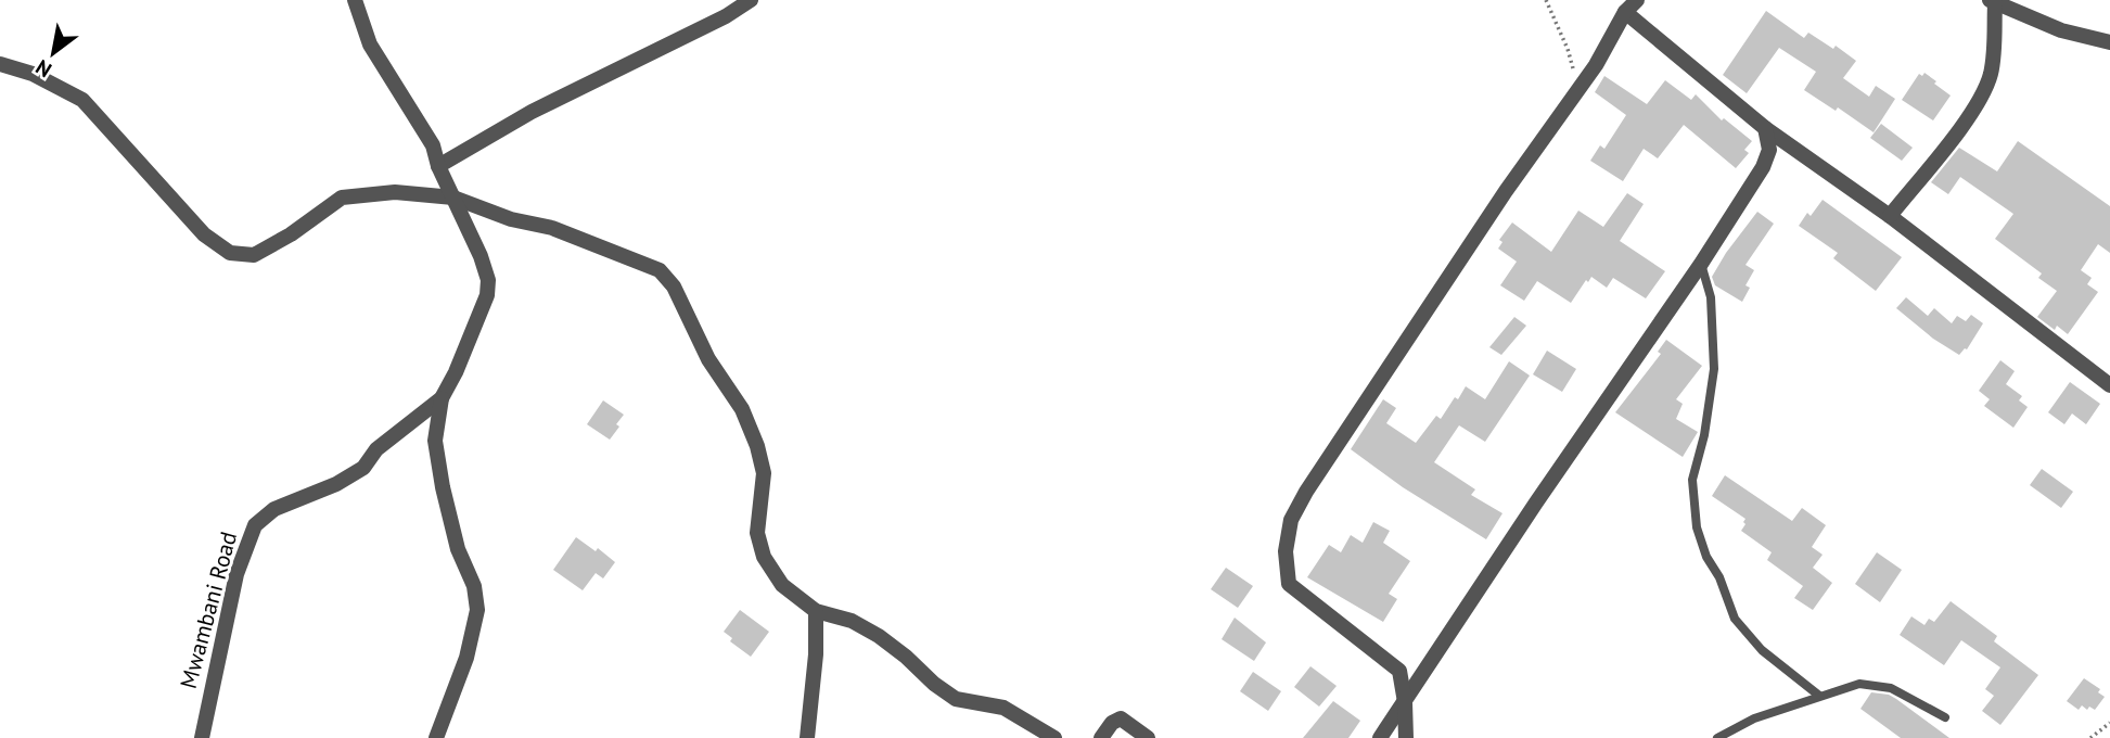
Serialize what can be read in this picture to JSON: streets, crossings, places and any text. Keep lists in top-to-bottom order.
{
  "streets": {
    "street": ["Mwambani Road"]
  },
  "north": "bottom left"
}
